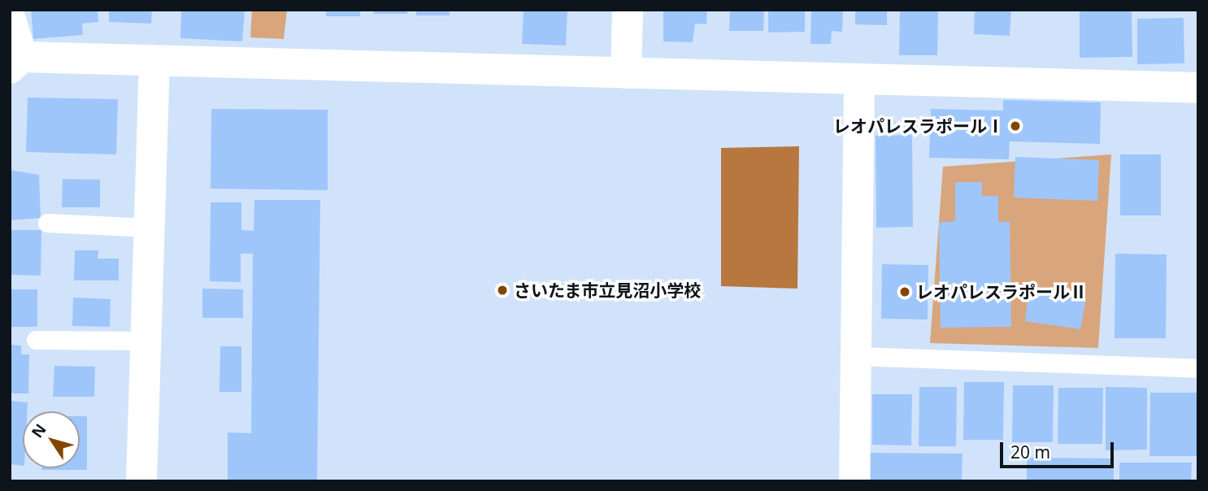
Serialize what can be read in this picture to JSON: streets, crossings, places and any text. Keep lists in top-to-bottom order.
{
  "places": ["レオパレスラポールⅠ", "さいたま市立見沼小学校", "レオパレスラポールⅡ"],
  "scale_bar": "20 m",
  "north": "top left"
}
